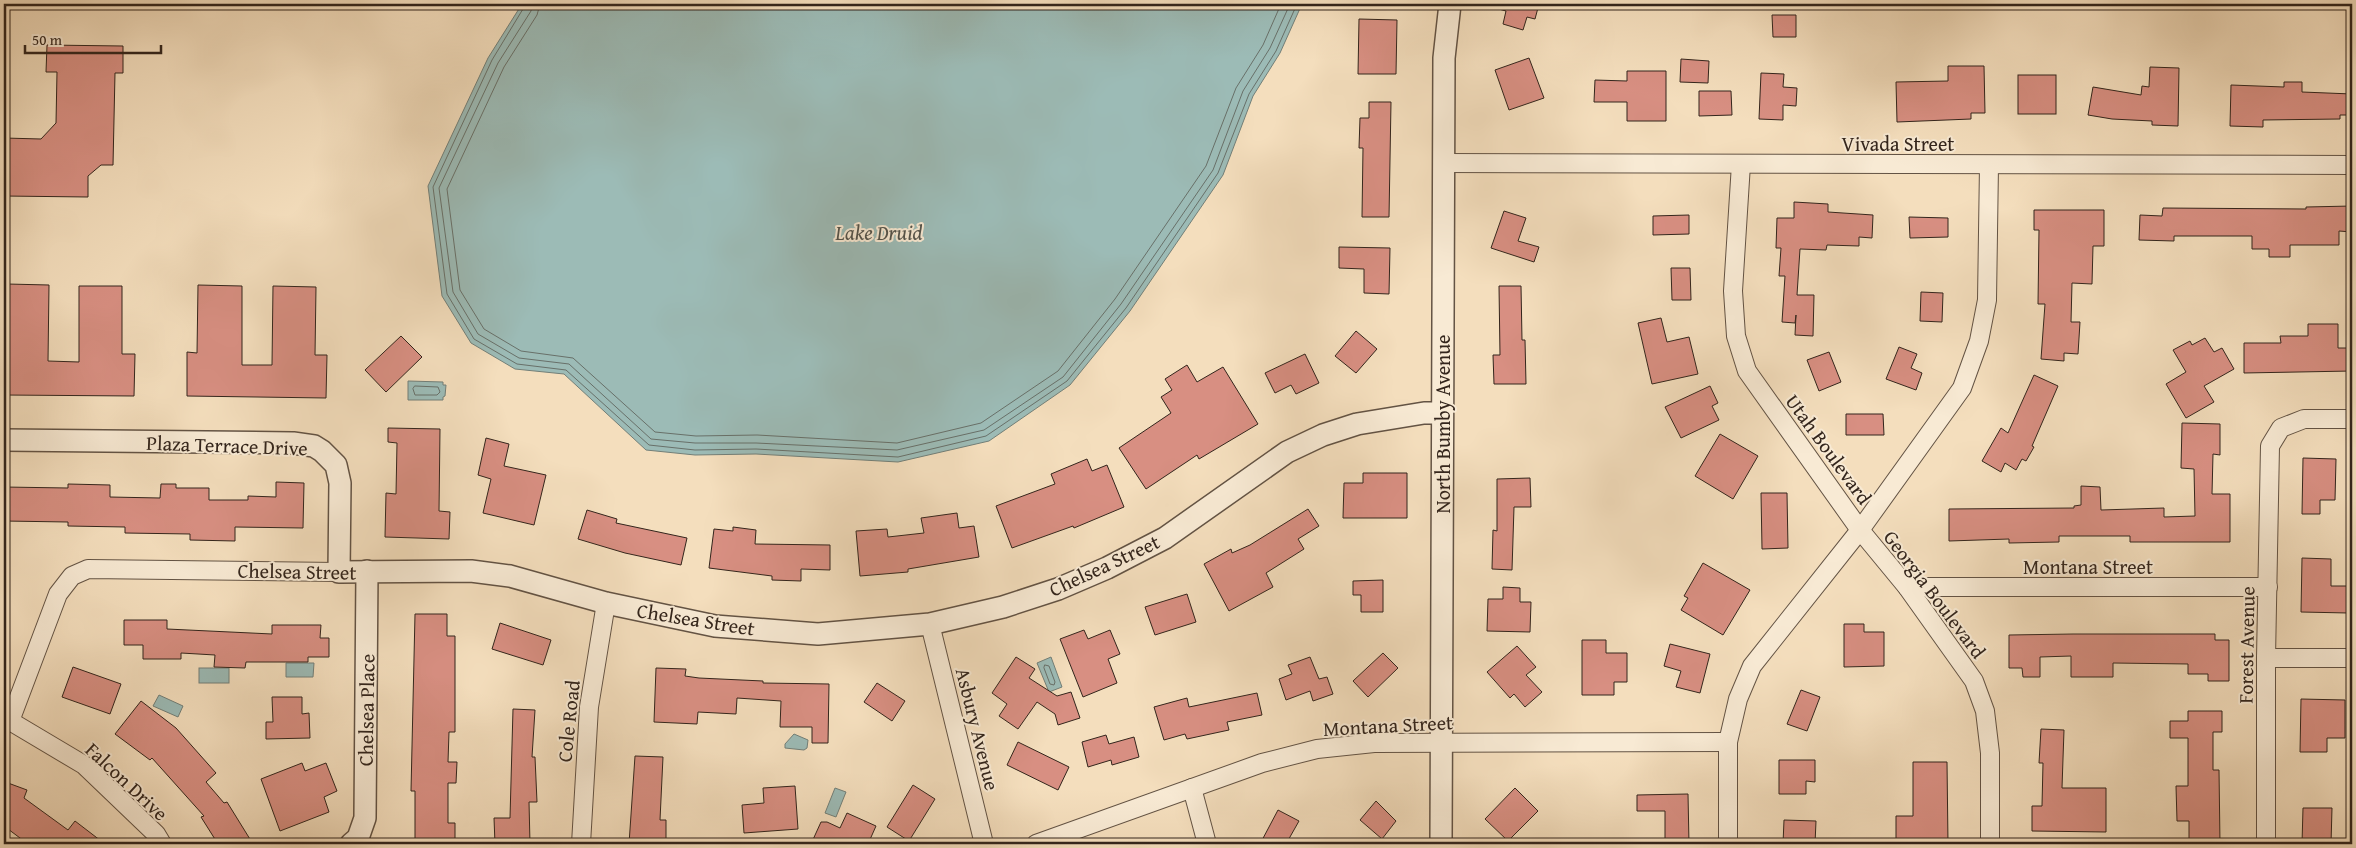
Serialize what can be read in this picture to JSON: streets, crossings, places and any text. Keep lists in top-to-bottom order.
{
  "streets": {
    "street": [
      "Vivada Street",
      "North Bumby Avenue",
      "Plaza Terrace Drive",
      "Utah Boulevard",
      "Chelsea Street",
      "Montana Street",
      "Georgia Boulevard",
      "Forest Avenue",
      "Chelsea Place",
      "Cole Road",
      "Asbury Avenue",
      "Falcon Drive"
    ]
  },
  "crossings": [
    ["Vivada Street", "North Bumby Avenue"],
    ["Vivada Street", "Utah Boulevard"],
    ["Vivada Street", "Georgia Boulevard"],
    ["North Bumby Avenue", "Chelsea Street"],
    ["North Bumby Avenue", "Montana Street"],
    ["Plaza Terrace Drive", "Chelsea Street"],
    ["Utah Boulevard", "Montana Street"],
    ["Utah Boulevard", "Georgia Boulevard"],
    ["Chelsea Street", "Chelsea Place"],
    ["Chelsea Street", "Cole Road"],
    ["Chelsea Street", "Asbury Avenue"],
    ["Chelsea Street", "Falcon Drive"],
    ["Montana Street", "Georgia Boulevard"],
    ["Montana Street", "Forest Avenue"]
  ],
  "water": ["Lake Druid"],
  "scale_bar": "50 m"
}
